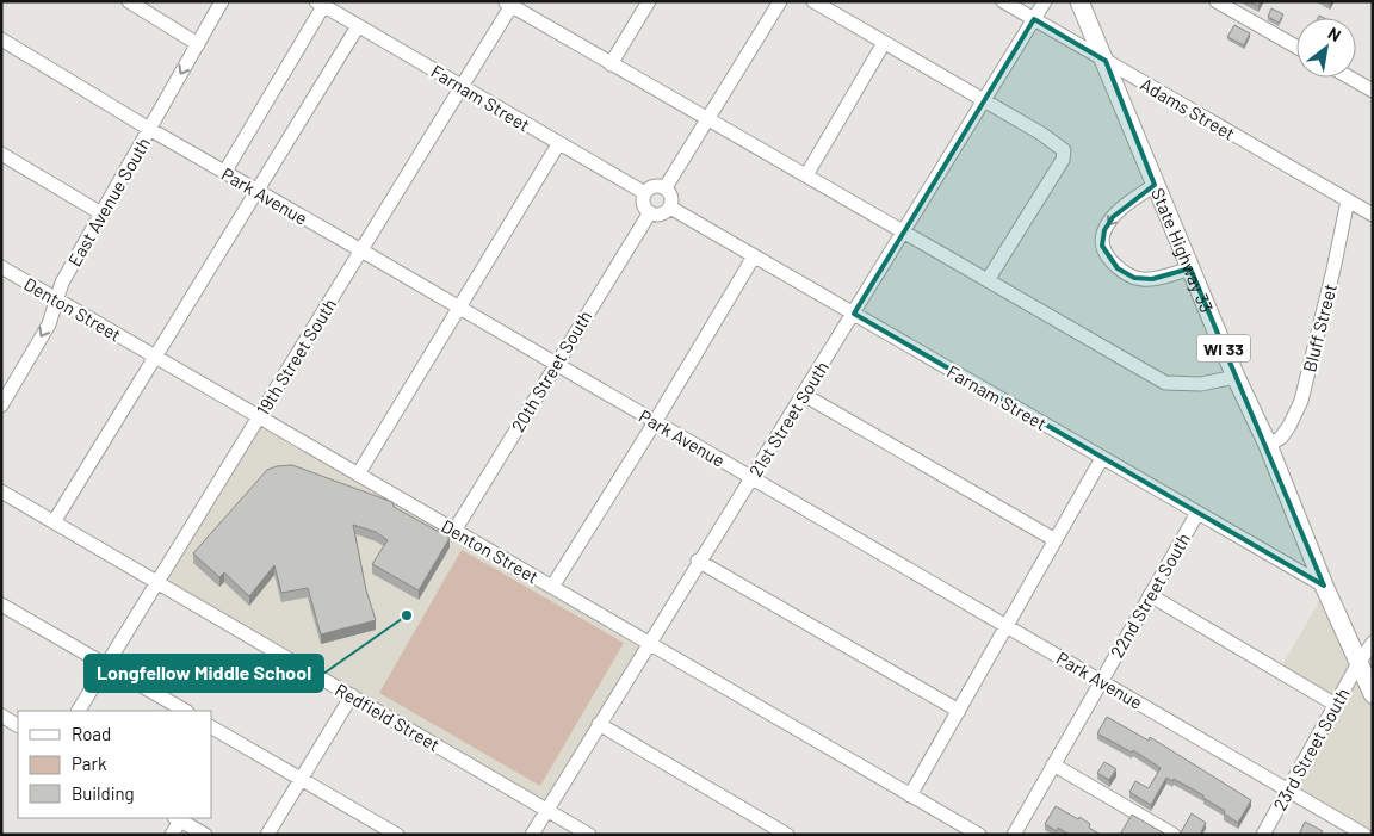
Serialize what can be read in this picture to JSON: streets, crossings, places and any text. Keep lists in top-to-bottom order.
{
  "streets": {
    "main road": ["State Highway 33", "WI 33"],
    "street": [
      "Farnam Street",
      "Adams Street",
      "Park Avenue",
      "East Avenue South",
      "Denton Street",
      "Bluff Street",
      "19th Street South",
      "20th Street South",
      "21st Street South",
      "22nd Street South",
      "Redfield Street",
      "23rd Street South"
    ]
  },
  "crossings": [
    ["Farnam Street", "State Highway 33"],
    ["Farnam Street", "19th Street South"],
    ["Farnam Street", "20th Street South"],
    ["Farnam Street", "21st Street South"],
    ["Farnam Street", "22nd Street South"],
    ["Adams Street", "State Highway 33"],
    ["Adams Street", "Bluff Street"],
    ["Adams Street", "21st Street South"],
    ["Park Avenue", "East Avenue South"],
    ["Park Avenue", "19th Street South"],
    ["Park Avenue", "20th Street South"],
    ["Park Avenue", "21st Street South"],
    ["Park Avenue", "22nd Street South"],
    ["Park Avenue", "23rd Street South"],
    ["East Avenue South", "Denton Street"],
    ["State Highway 33", "Bluff Street"],
    ["State Highway 33", "23rd Street South"],
    ["Denton Street", "19th Street South"],
    ["Denton Street", "20th Street South"],
    ["Denton Street", "21st Street South"],
    ["19th Street South", "Redfield Street"],
    ["21st Street South", "Redfield Street"]
  ],
  "places": ["Longfellow Middle School"],
  "legend": ["Road", "Park", "Building"],
  "north": "top right"
}
